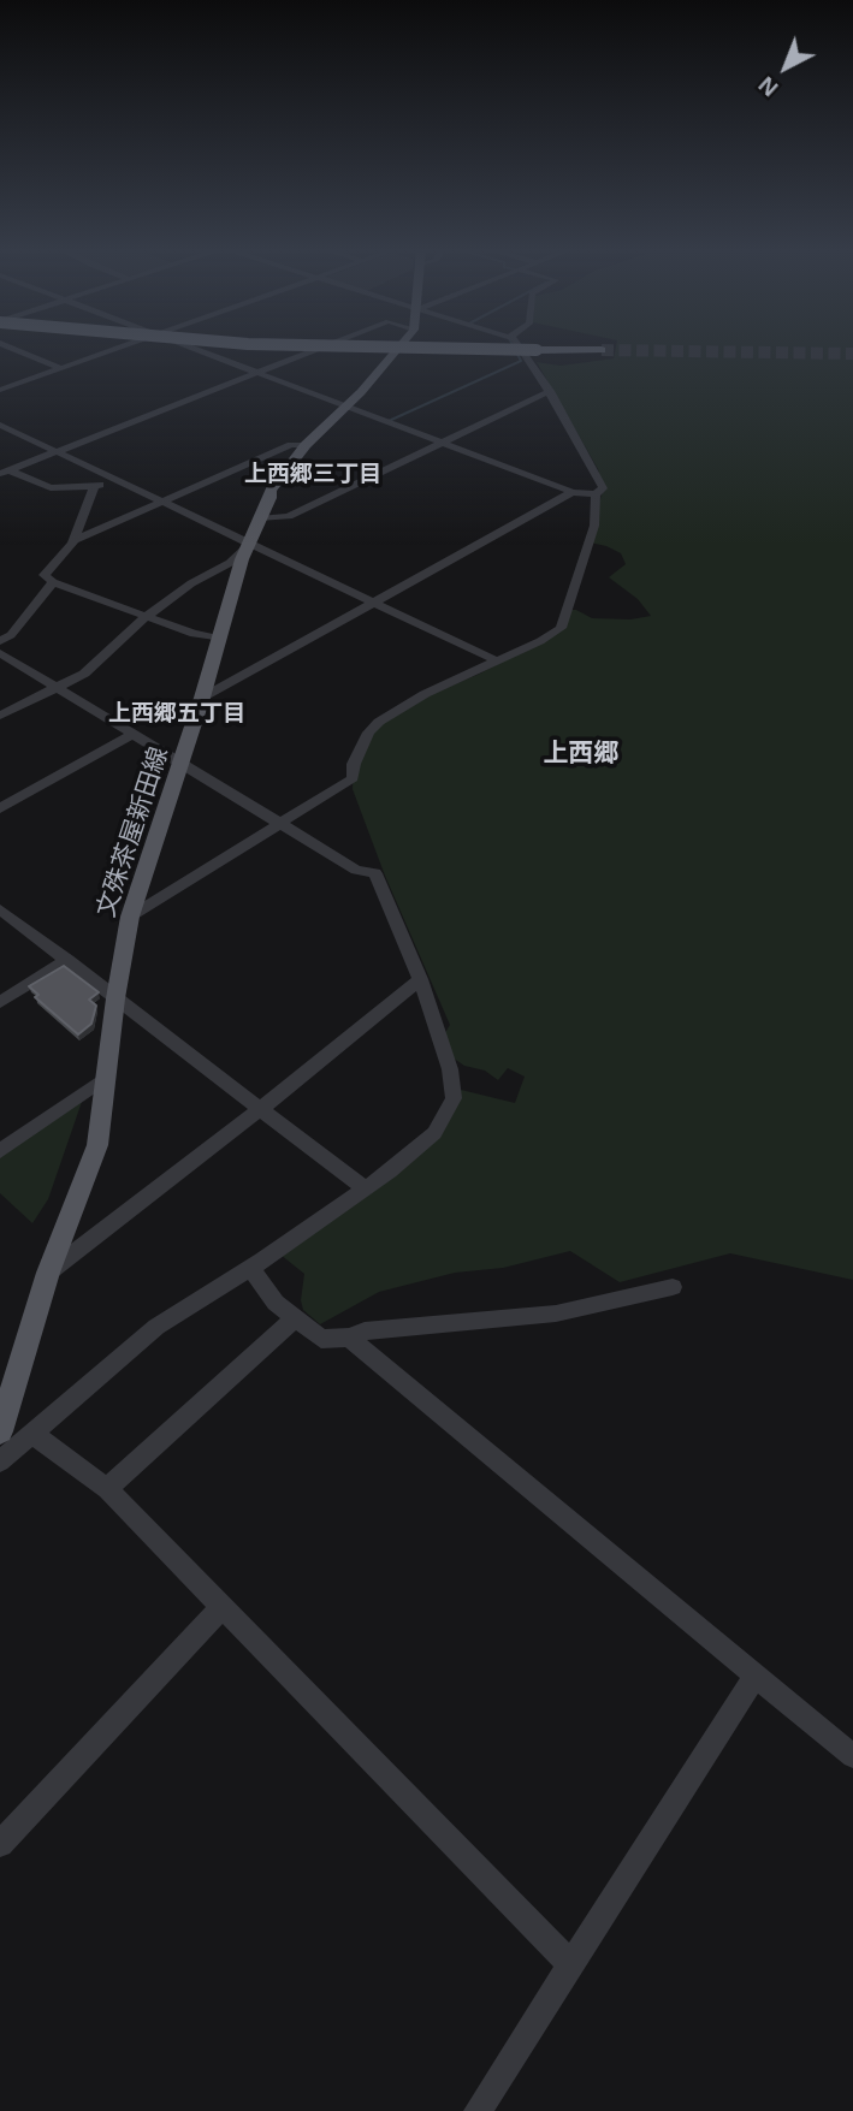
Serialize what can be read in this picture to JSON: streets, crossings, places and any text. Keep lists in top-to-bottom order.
{
  "streets": {
    "main road": ["文殊茶屋新田線"]
  },
  "districts": ["上西郷三丁目", "上西郷五丁目", "上西郷"],
  "north": "bottom left"
}
